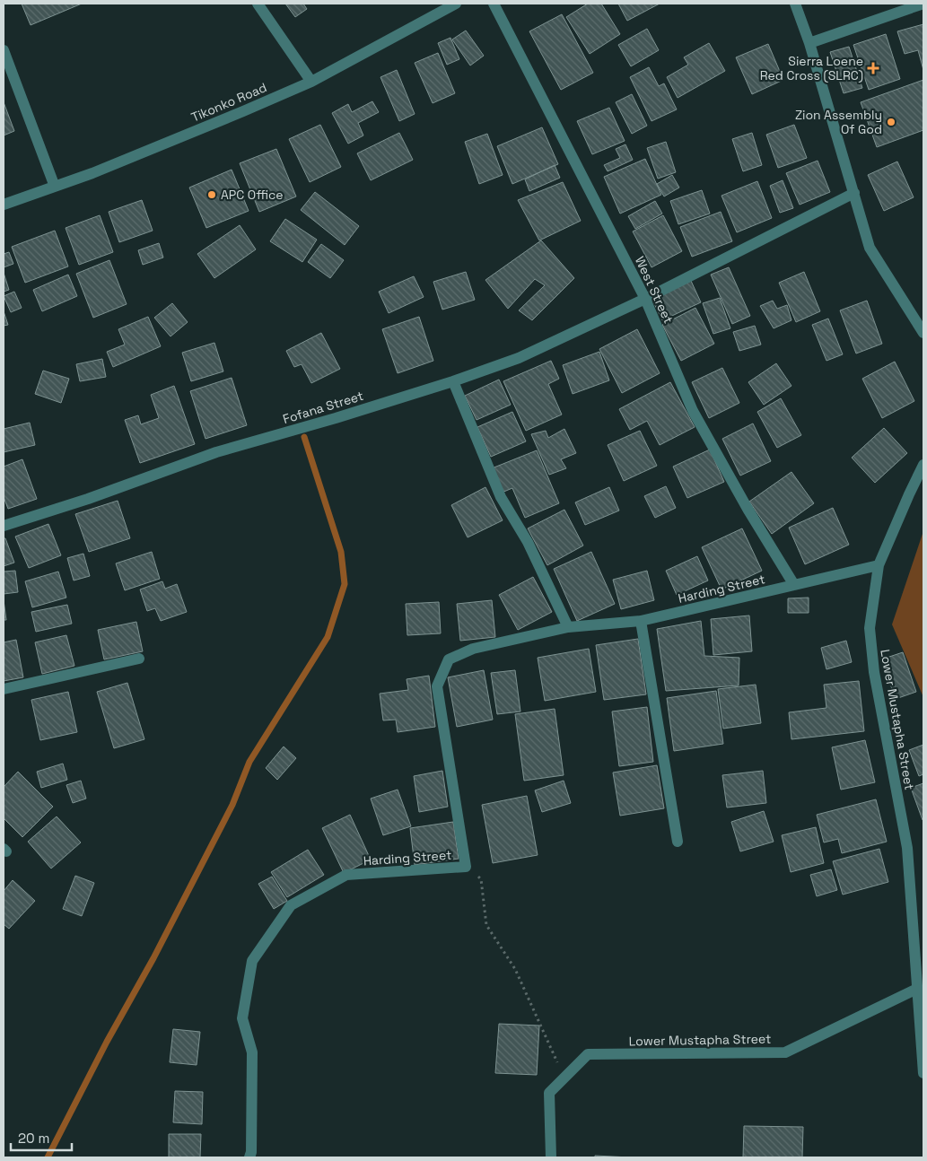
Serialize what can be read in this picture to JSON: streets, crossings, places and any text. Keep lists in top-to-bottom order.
{
  "streets": {
    "street": [
      "Tikonko Road",
      "West Street",
      "Fofana Street",
      "Harding Street",
      "Lower Mustapha Street"
    ]
  },
  "crossings": [
    ["West Street", "Fofana Street"],
    ["West Street", "Harding Street"],
    ["Harding Street", "Lower Mustapha Street"]
  ],
  "places": {
    "health": ["Sierra Loene Red Cross (SLRC)"],
    "other": ["Zion Assembly Of God", "APC Office"]
  },
  "scale_bar": "20 m"
}
